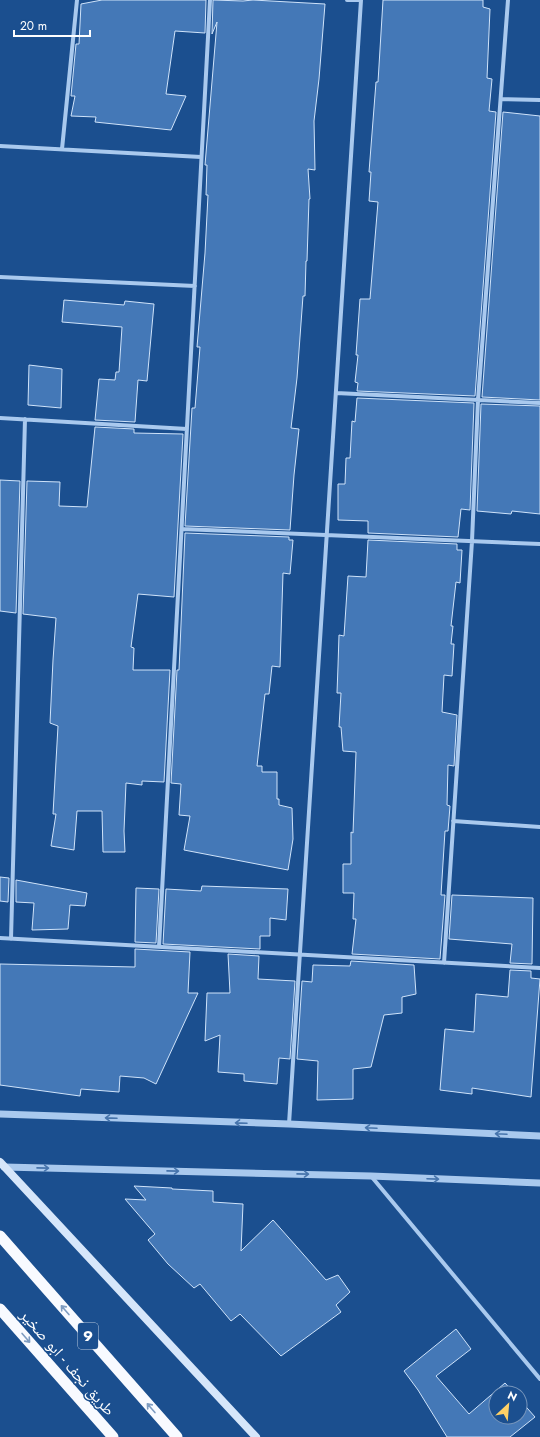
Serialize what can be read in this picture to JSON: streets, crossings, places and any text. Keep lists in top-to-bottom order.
{
  "streets": {
    "highway": ["9", "طريق نجف - ابو صخير"]
  },
  "scale_bar": "20 m",
  "north": "top right"
}
